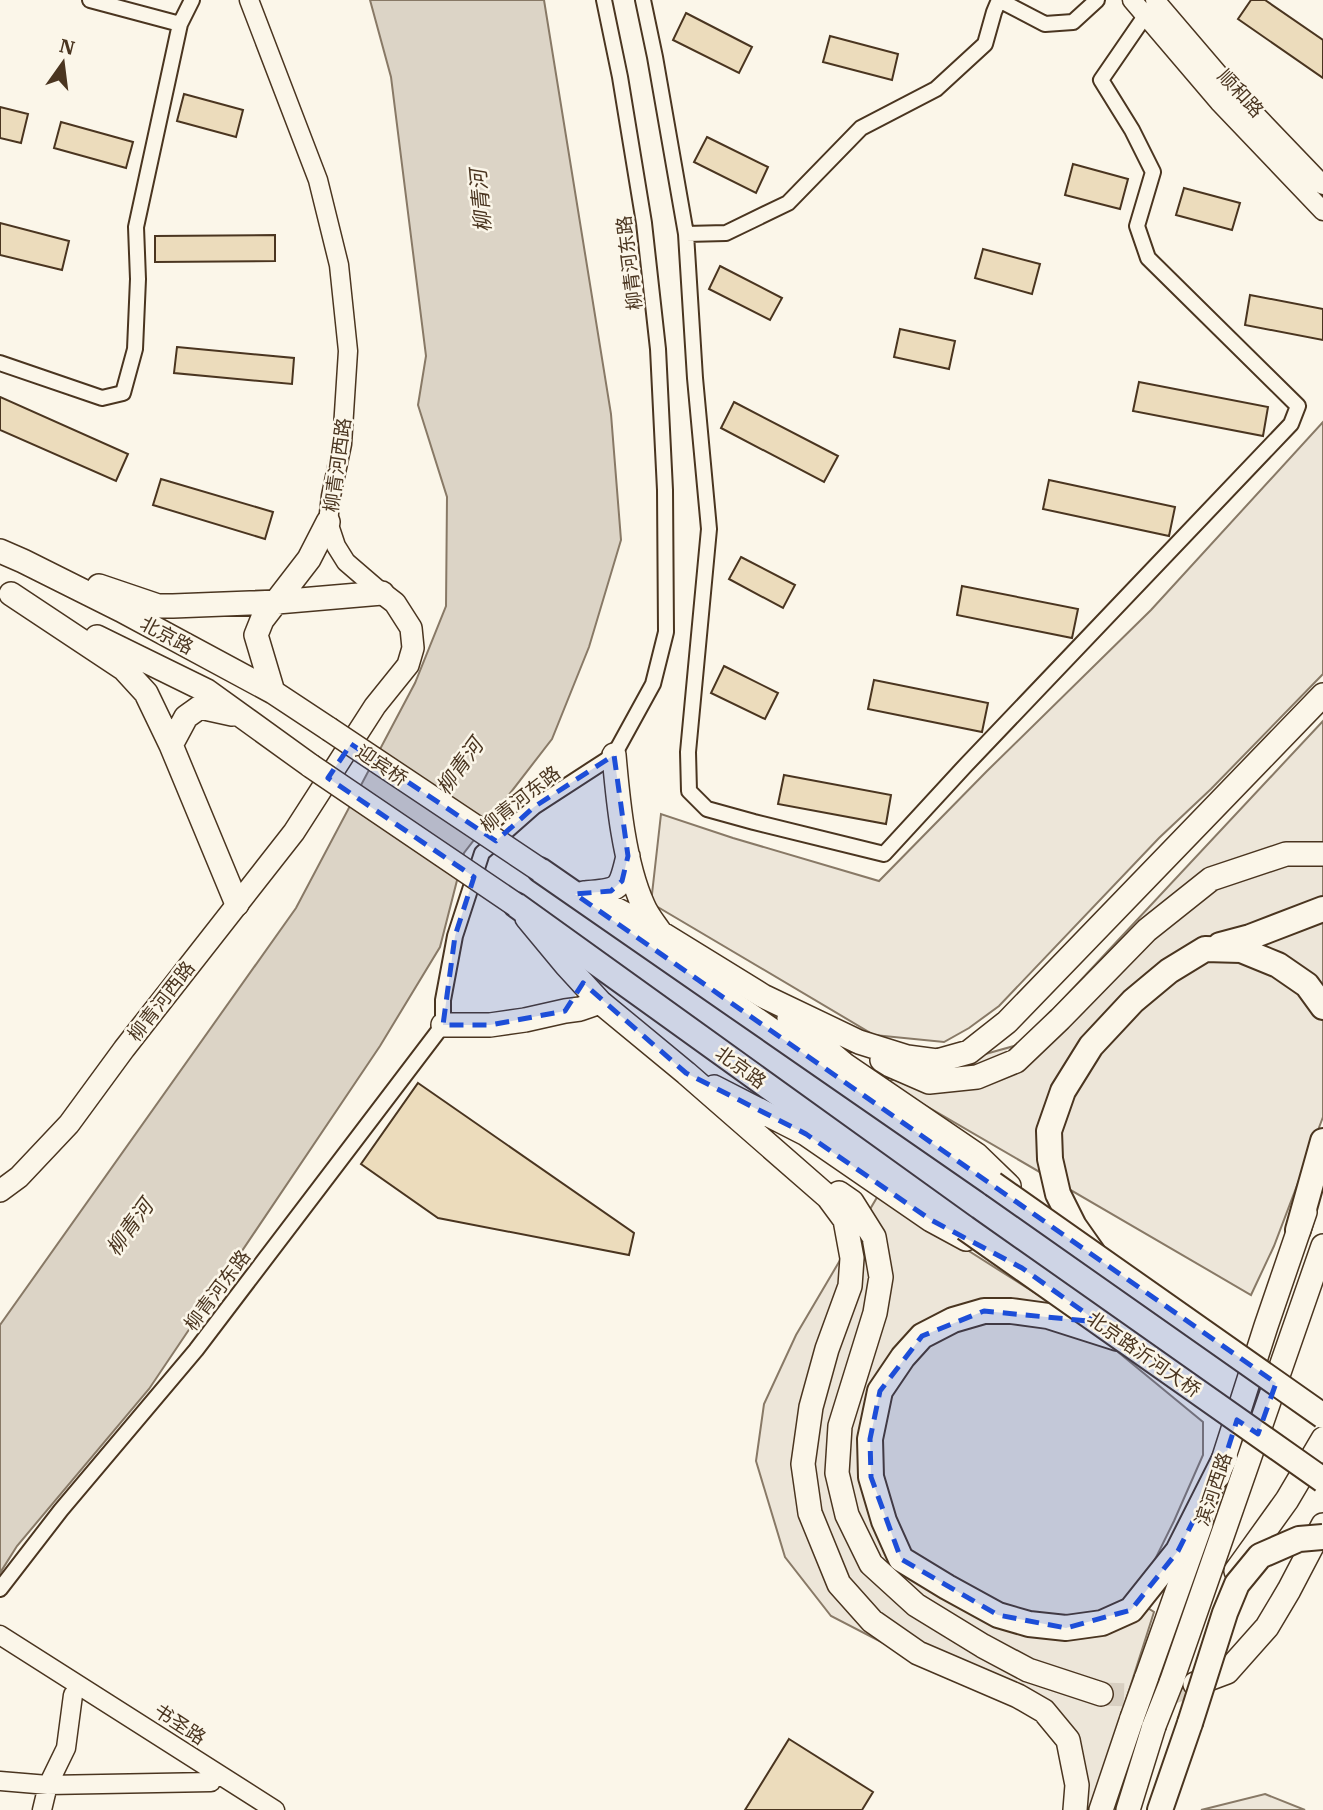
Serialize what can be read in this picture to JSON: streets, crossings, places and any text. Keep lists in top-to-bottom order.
{
  "streets": {
    "highway": ["北京路", "北京路沂河大桥"],
    "main road": ["柳青河西路", "迎宾桥", "滨河西路"],
    "street": ["顺和路", "柳青河东路", "书圣路"]
  },
  "crossings": [
    ["北京路", "迎宾桥"],
    ["北京路", "北京路沂河大桥"]
  ],
  "water": ["柳青河"],
  "north": "top"
}
